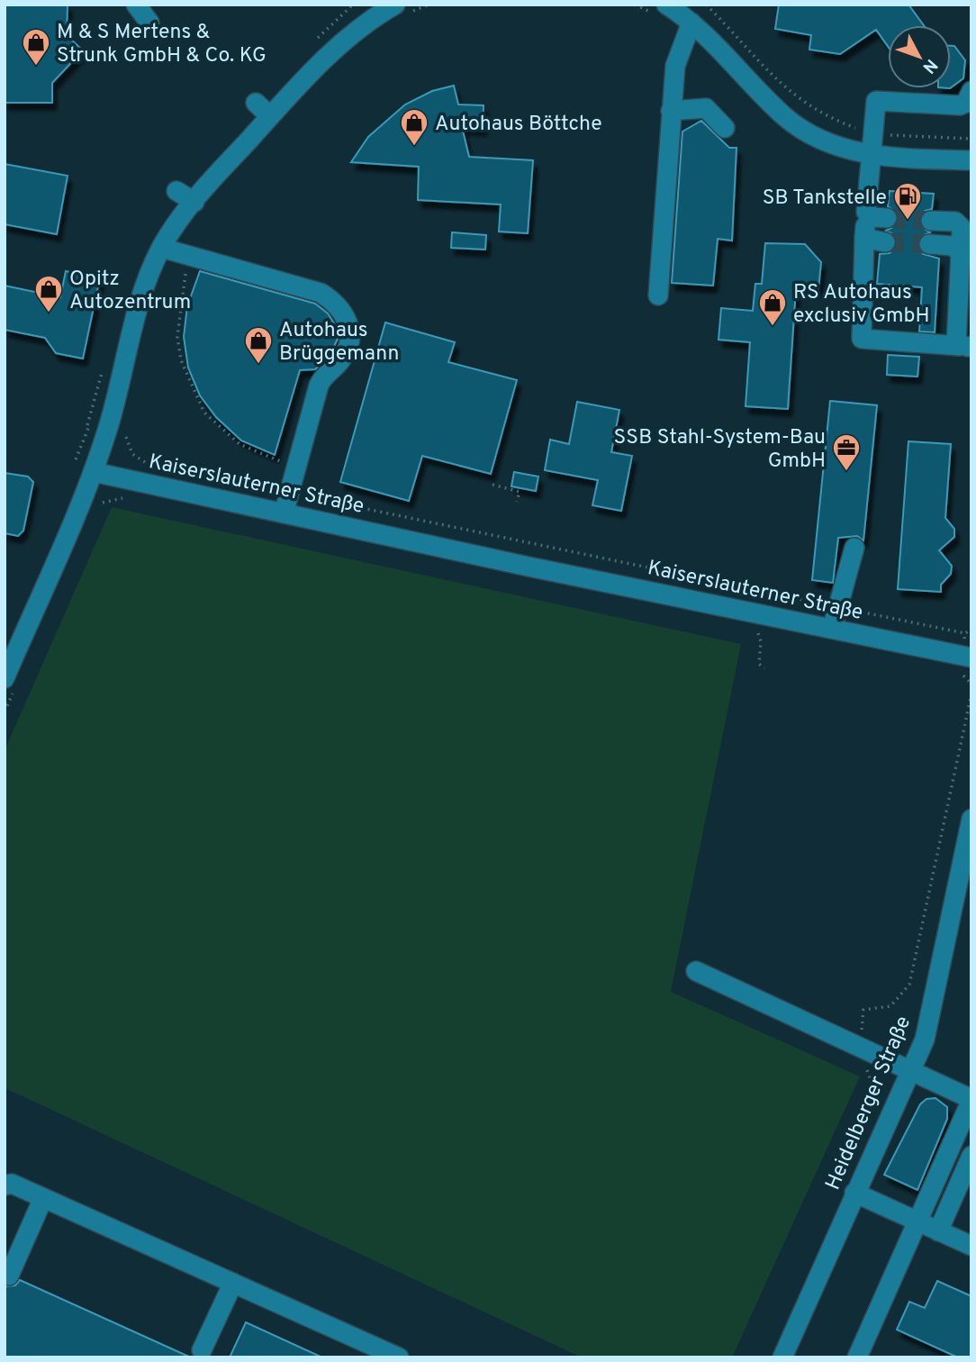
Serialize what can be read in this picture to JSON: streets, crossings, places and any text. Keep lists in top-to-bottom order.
{
  "streets": {
    "street": ["Kaiserslauterner Straße", "Heidelberger Straße"]
  },
  "places": {
    "shop": [
      "M & S Mertens & Strunk GmbH & Co. KG",
      "Autohaus Böttche",
      "Opitz Autozentrum",
      "RS Autohaus exclusiv GmbH",
      "Autohaus Brüggemann"
    ],
    "fuel station": ["SB Tankstelle"],
    "office": ["SSB Stahl-System-Bau GmbH"]
  },
  "north": "bottom right"
}
